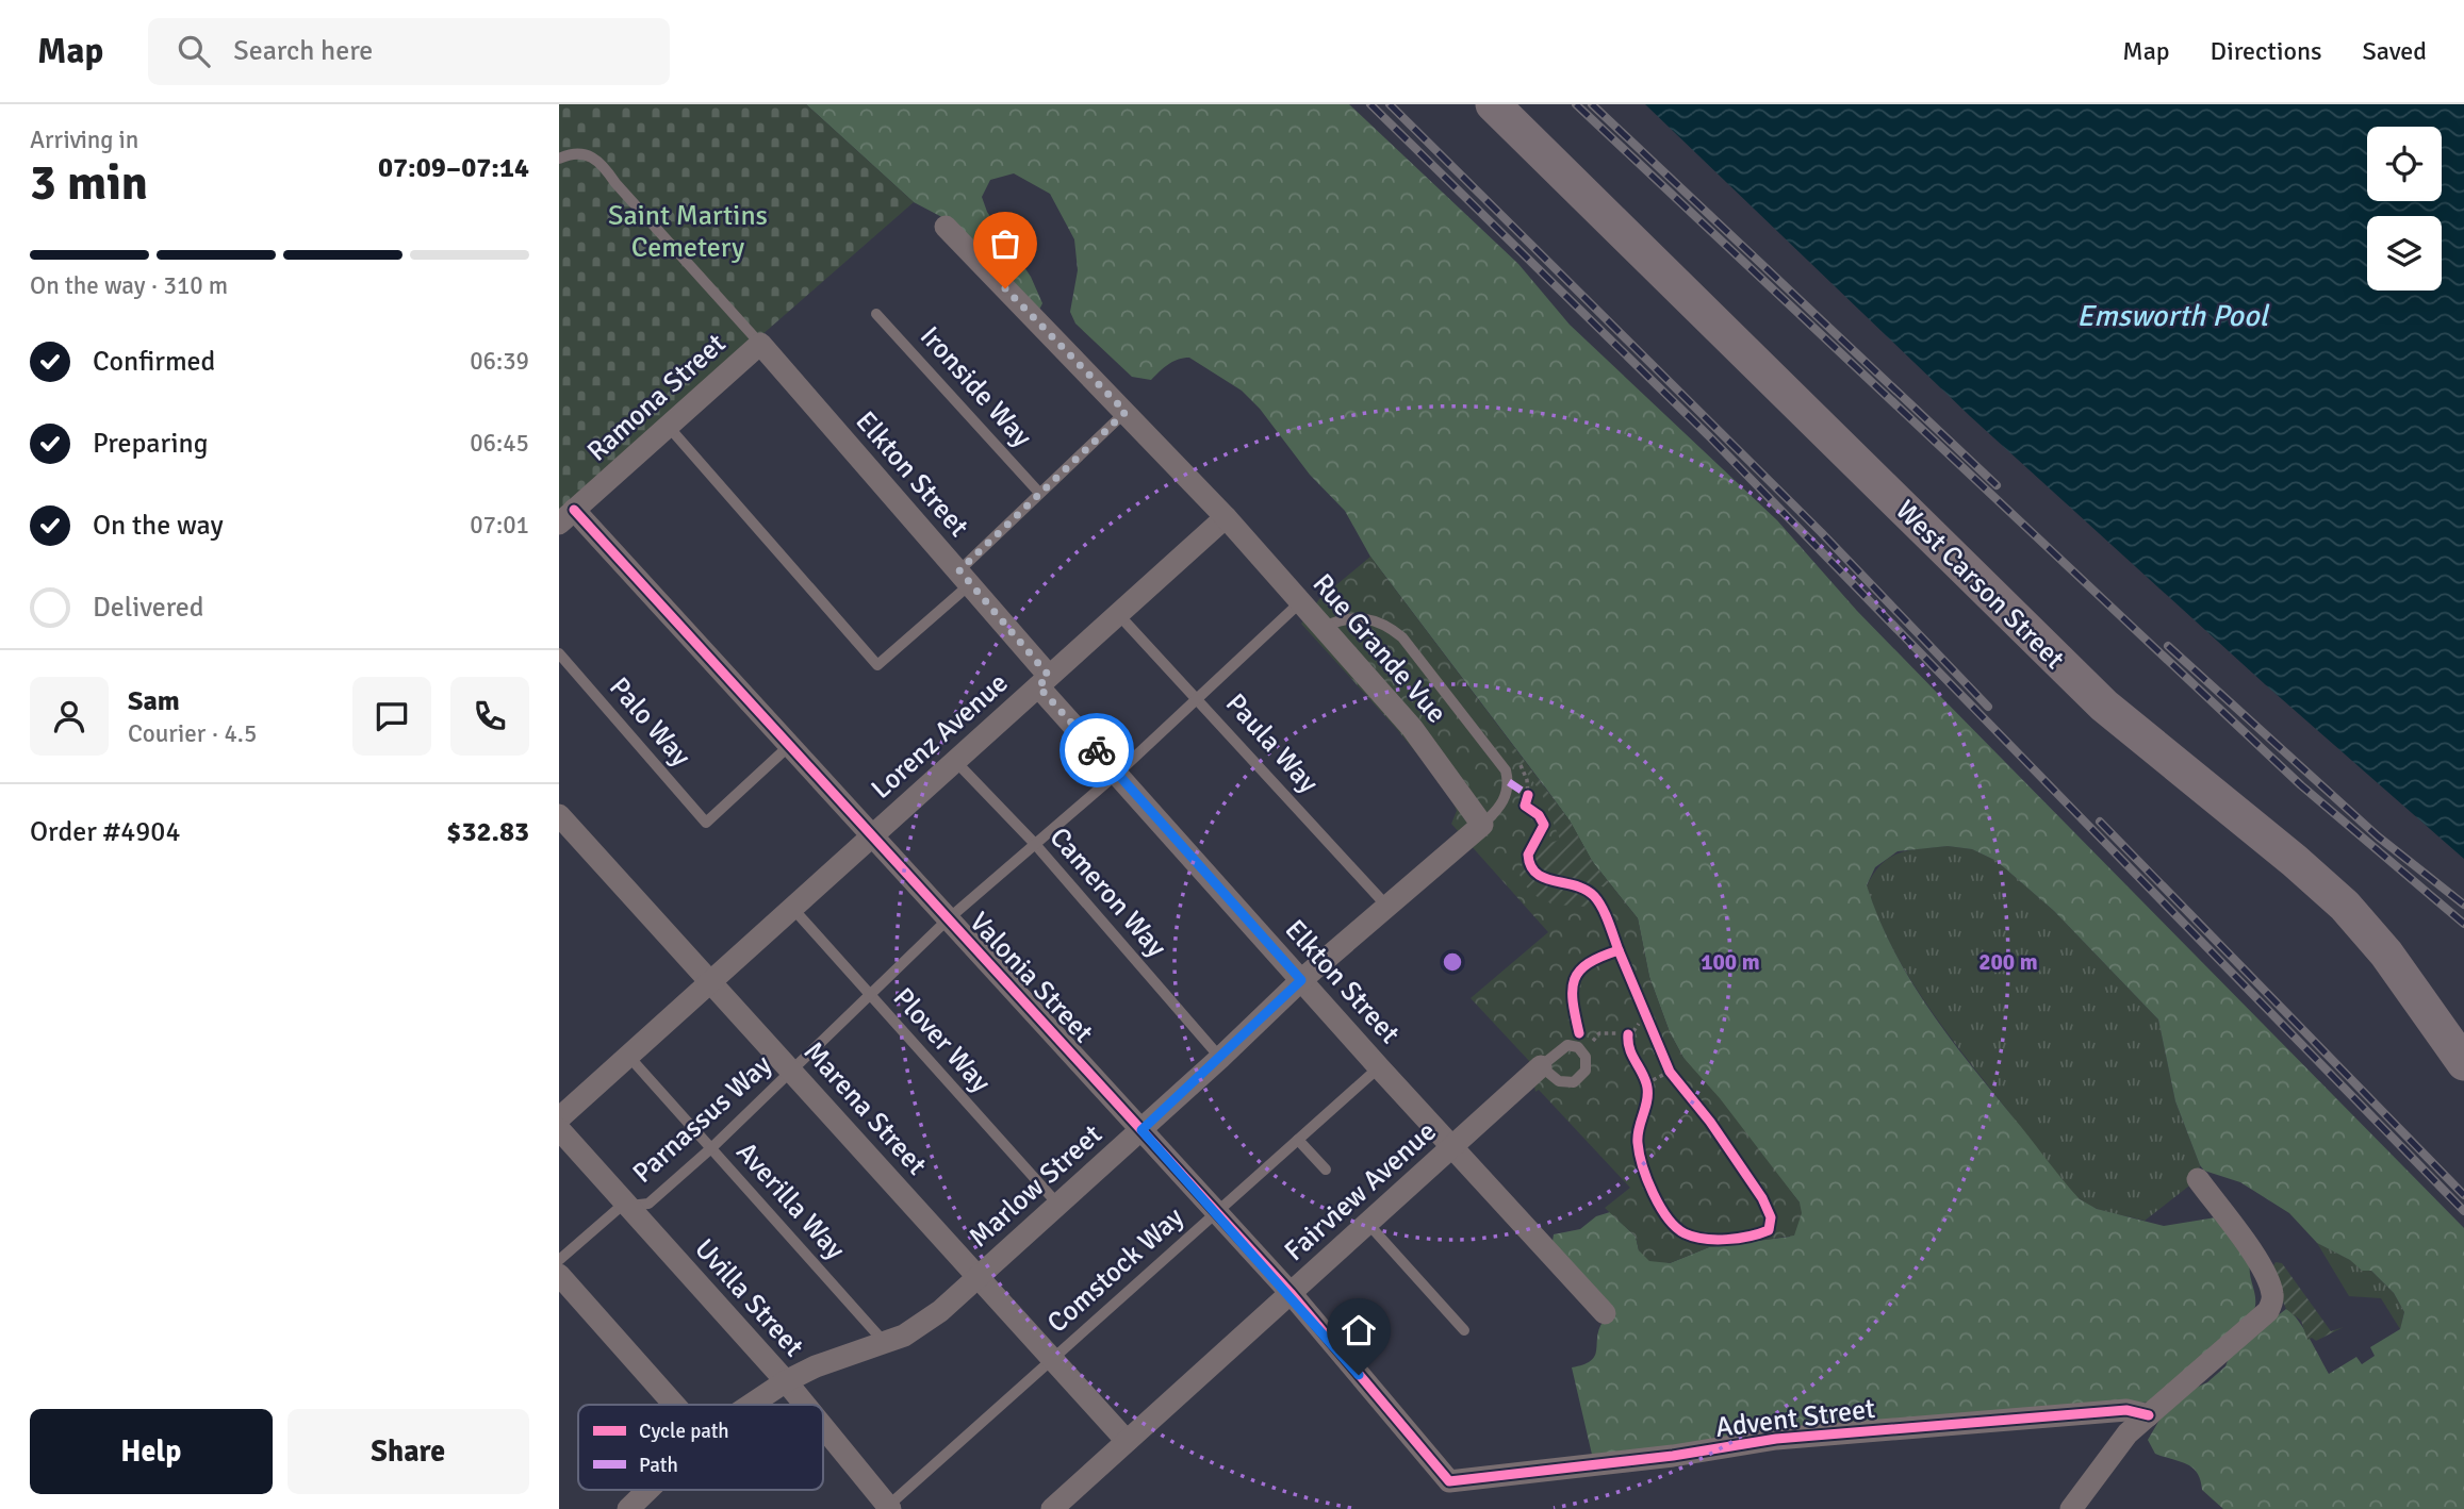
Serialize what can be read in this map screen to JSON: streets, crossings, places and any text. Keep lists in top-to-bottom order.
{
  "streets": {
    "main road": ["West Carson Street"],
    "street": [
      "Ramona Street",
      "Elkton Street",
      "Rue Grande Vue",
      "Lorenz Avenue",
      "Valonia Street",
      "Marena Street",
      "Marlow Street",
      "Fairview Avenue",
      "Uvilla Street",
      "Advent Street"
    ],
    "lane": [
      "Ironside Way",
      "Palo Way",
      "Paula Way",
      "Cameron Way",
      "Plover Way",
      "Parnassus Way",
      "Averilla Way",
      "Comstock Way"
    ]
  },
  "crossings": [
    ["Ramona Street", "Elkton Street"],
    ["Ramona Street", "Valonia Street"],
    ["Elkton Street", "Lorenz Avenue"],
    ["Elkton Street", "Parnassus Way"],
    ["Elkton Street", "Marlow Street"],
    ["Elkton Street", "Fairview Avenue"],
    ["Elkton Street", "Comstock Way"],
    ["Rue Grande Vue", "Lorenz Avenue"],
    ["Rue Grande Vue", "Parnassus Way"],
    ["Rue Grande Vue", "Marlow Street"],
    ["Palo Way", "Valonia Street"],
    ["Lorenz Avenue", "Paula Way"],
    ["Lorenz Avenue", "Cameron Way"],
    ["Lorenz Avenue", "Valonia Street"],
    ["Lorenz Avenue", "Plover Way"],
    ["Lorenz Avenue", "Marena Street"],
    ["Lorenz Avenue", "Averilla Way"],
    ["Paula Way", "Parnassus Way"],
    ["Paula Way", "Marlow Street"],
    ["Cameron Way", "Parnassus Way"],
    ["Cameron Way", "Marlow Street"],
    ["Valonia Street", "Parnassus Way"],
    ["Valonia Street", "Marlow Street"],
    ["Valonia Street", "Fairview Avenue"],
    ["Valonia Street", "Comstock Way"],
    ["Valonia Street", "Advent Street"],
    ["Plover Way", "Parnassus Way"],
    ["Plover Way", "Marlow Street"],
    ["Marena Street", "Parnassus Way"],
    ["Marena Street", "Marlow Street"],
    ["Marena Street", "Fairview Avenue"],
    ["Marena Street", "Comstock Way"],
    ["Parnassus Way", "Averilla Way"],
    ["Parnassus Way", "Uvilla Street"],
    ["Marlow Street", "Averilla Way"],
    ["Marlow Street", "Uvilla Street"],
    ["Comstock Way", "Uvilla Street"]
  ],
  "water": ["Emsworth Pool"],
  "parks": ["Saint Martins Cemetery"],
  "legend": ["Cycle path", "Path"],
  "page": {
    "header": "Map",
    "search": "Search here",
    "nav": ["Map", "Directions", "Saved"],
    "heading": ["3 min", "Arriving in", "07:09–07:14"],
    "panel": [
      "Sam",
      "Courier · 4.5",
      "Order #4904",
      "$32.83"
    ],
    "bar": "On the way · 310 m",
    "list": [
      ["Confirmed", "06:39"],
      ["Preparing", "06:45"],
      ["On the way", "07:01"],
      "Delivered"
    ],
    "buttons": ["Help", "Share"]
  },
  "rings": ["100 m", "200 m"]
}
